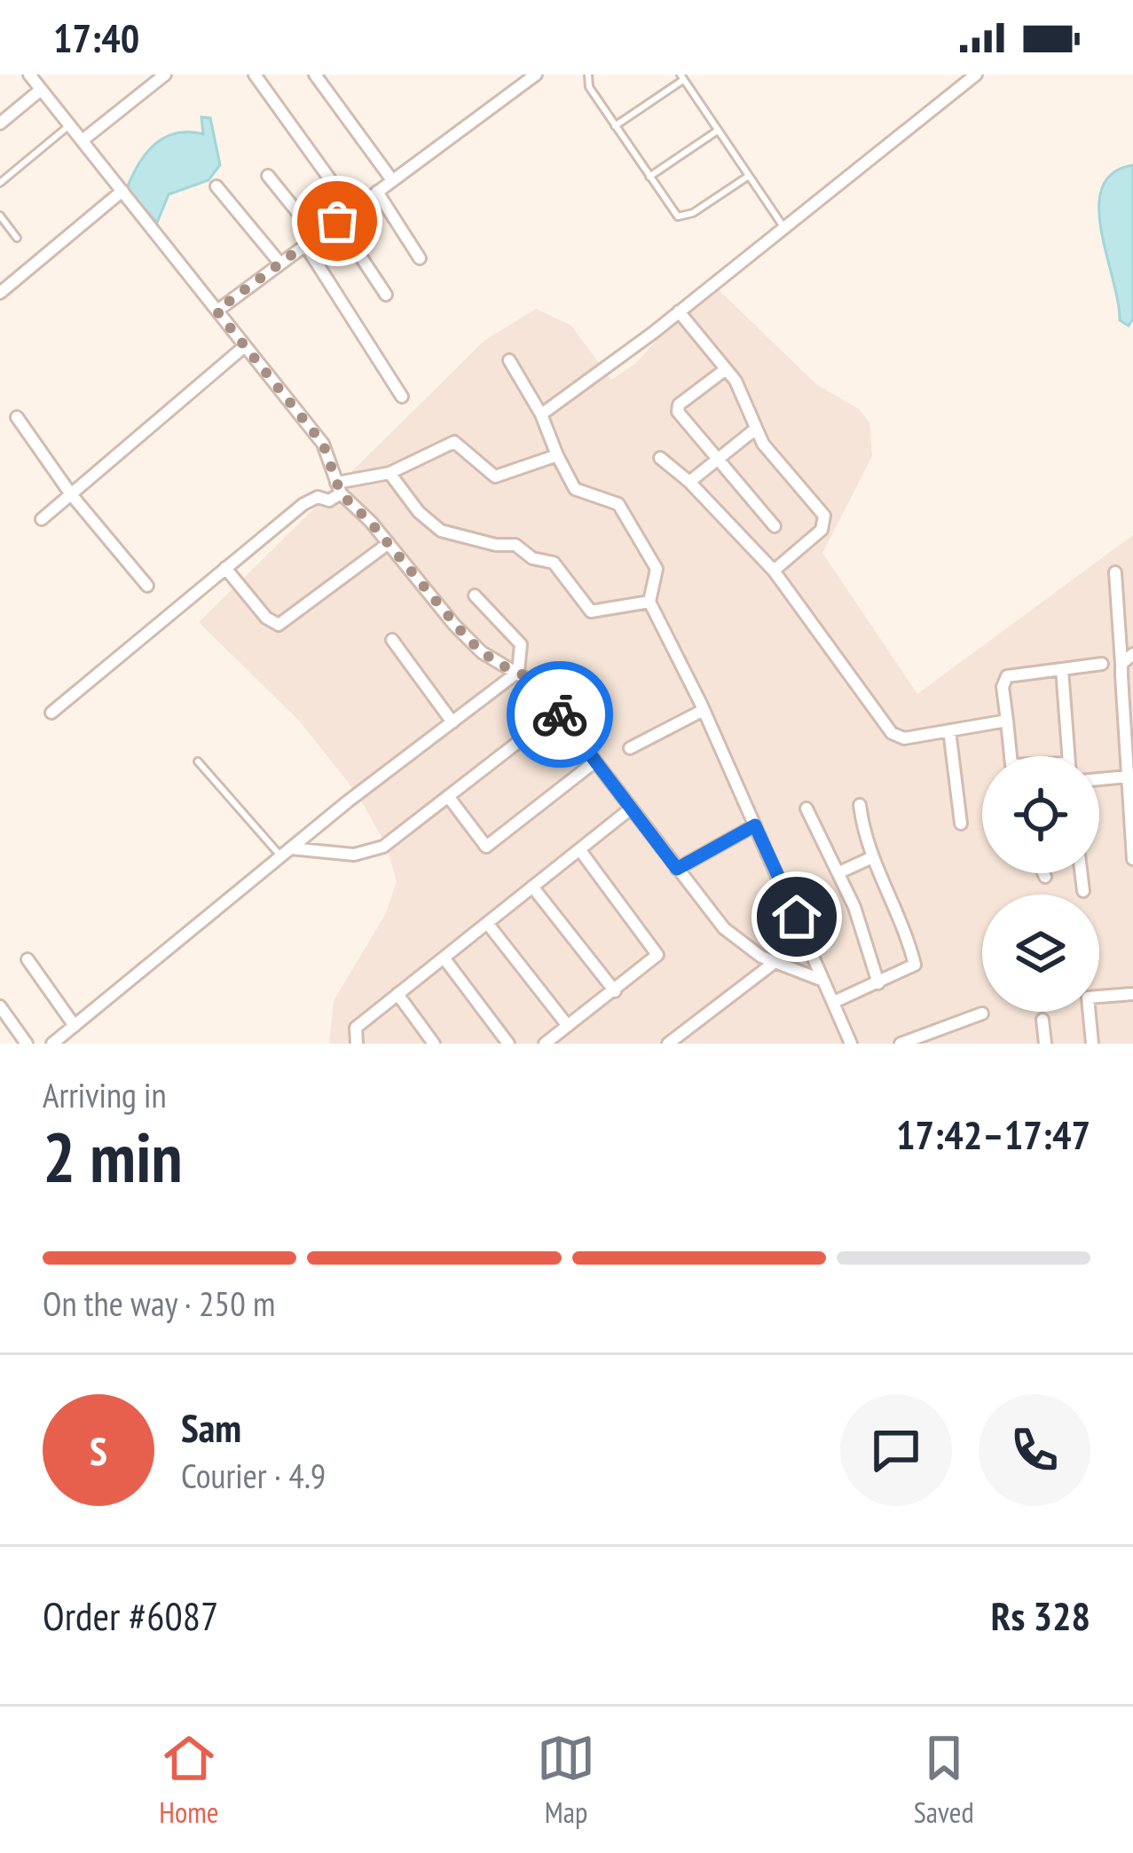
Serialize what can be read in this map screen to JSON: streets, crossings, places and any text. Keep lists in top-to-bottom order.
{
  "page": {
    "status": "17:40",
    "heading": ["2 min", "Arriving in", "17:42–17:47"],
    "panel": [
      "Sam",
      "Courier · 4.9",
      "Order #6087",
      "Rs 328"
    ],
    "bar": "On the way · 250 m",
    "round": "S",
    "tabs": ["Home", "Map", "Saved"]
  }
}
